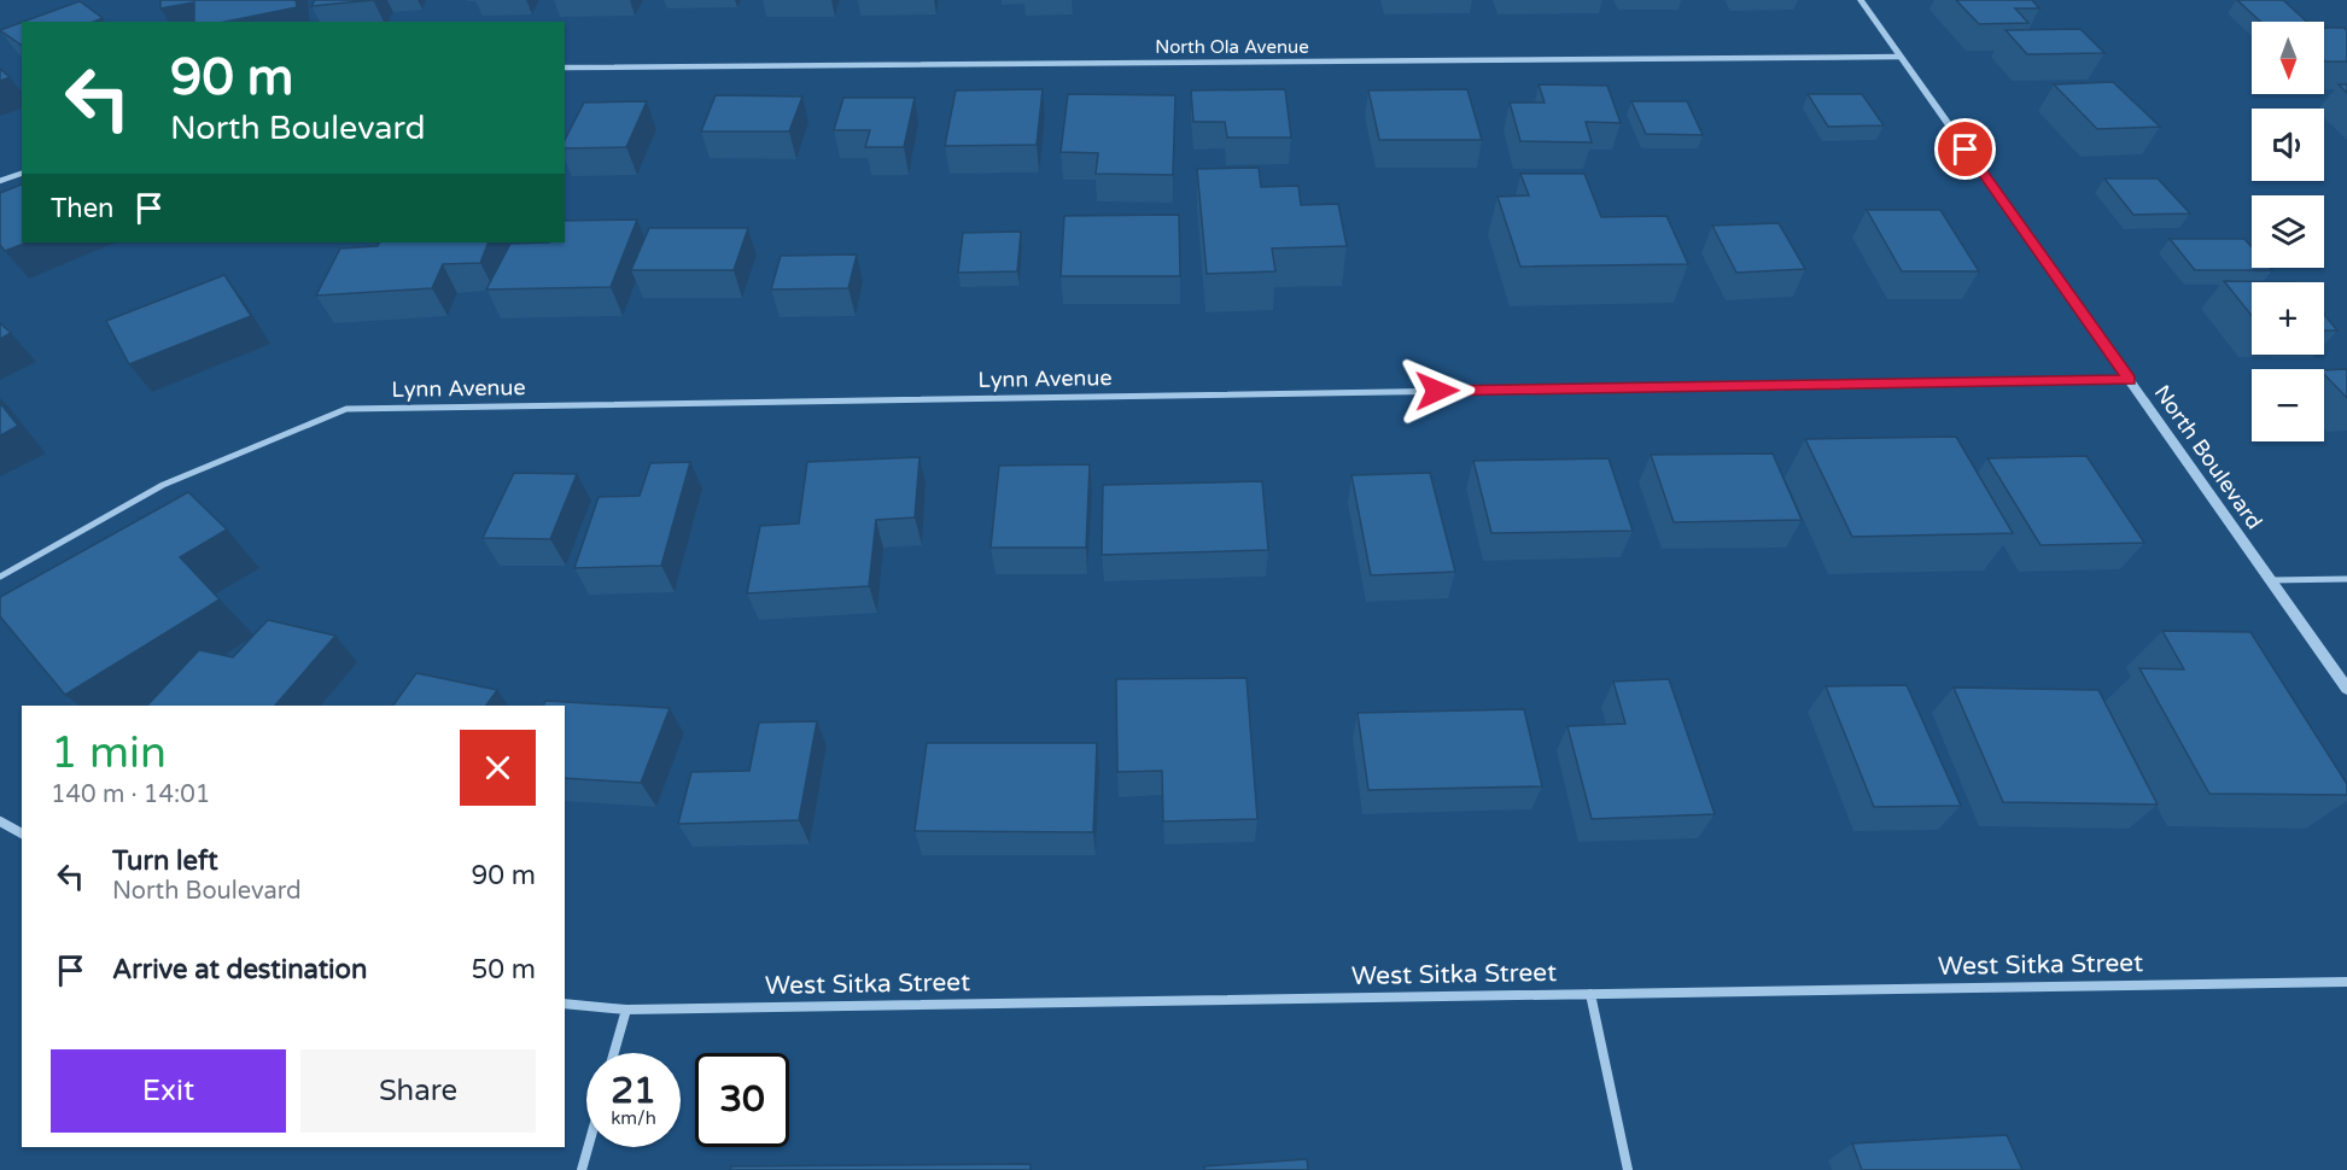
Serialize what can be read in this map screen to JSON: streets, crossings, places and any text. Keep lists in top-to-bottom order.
{
  "streets": {
    "street": [
      "North Ola Avenue",
      "Lynn Avenue",
      "North Boulevard",
      "West Sitka Street"
    ]
  },
  "crossings": [
    ["North Ola Avenue", "North Boulevard"],
    ["Lynn Avenue", "North Boulevard"]
  ],
  "north": "bottom",
  "page": {
    "map_buttons": ["+", "−"],
    "turn": ["90 m", "North Boulevard"],
    "then": "Then",
    "heading": ["1 min", "140 m · 14:01"],
    "list": [
      {
        "name": "Turn left",
        "note": "North Boulevard",
        "value": "90 m"
      },
      {
        "name": "Arrive at destination",
        "value": "50 m"
      }
    ],
    "buttons": ["Exit", "Share"],
    "speed": "21 km/h",
    "limit": "30"
  }
}
